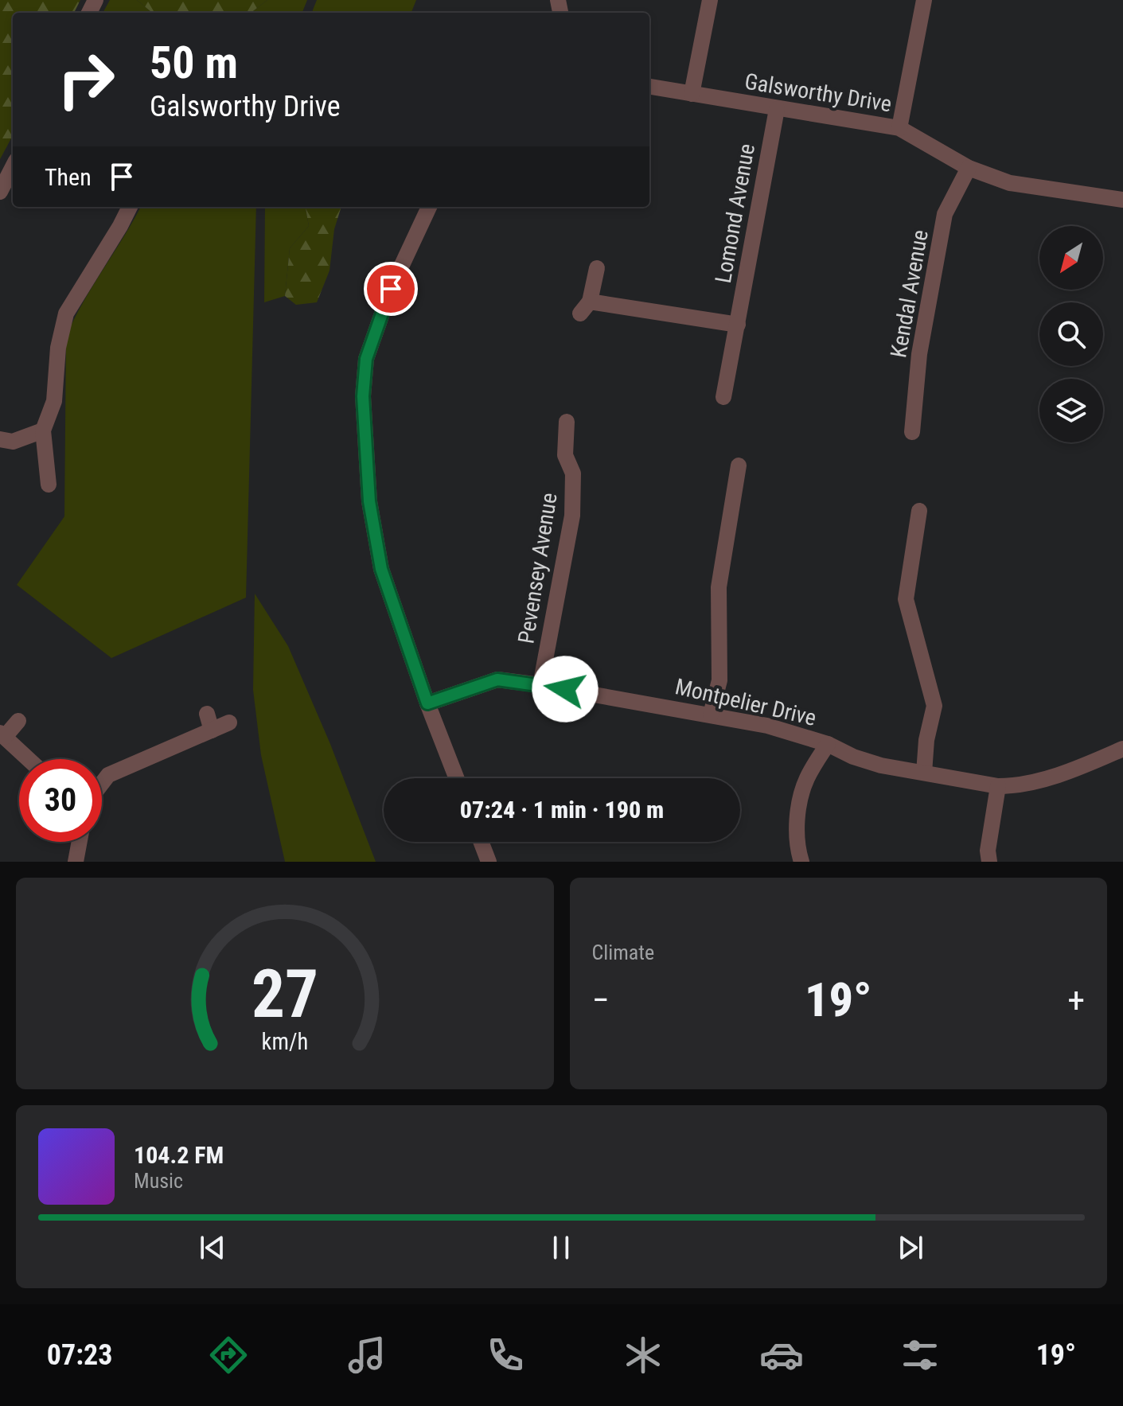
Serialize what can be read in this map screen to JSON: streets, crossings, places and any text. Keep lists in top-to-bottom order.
{
  "streets": {
    "street": [
      "Galsworthy Drive",
      "Lomond Avenue",
      "Kendal Avenue",
      "Pevensey Avenue",
      "Montpelier Drive"
    ]
  },
  "crossings": [
    ["Galsworthy Drive", "Lomond Avenue"],
    ["Galsworthy Drive", "Kendal Avenue"],
    ["Pevensey Avenue", "Montpelier Drive"]
  ],
  "north": "bottom left",
  "page": {
    "turn": ["50 m", "Galsworthy Drive"],
    "then": "Then",
    "limit": "30",
    "trip": "07:24 · 1 min · 190 m",
    "tile": "Climate",
    "heat": ["−", "19°", "+"],
    "song": ["104.2 FM", "Music"],
    "tabs": ["07:23", "19°"],
    "gauge": ["27", "km/h"]
  }
}
